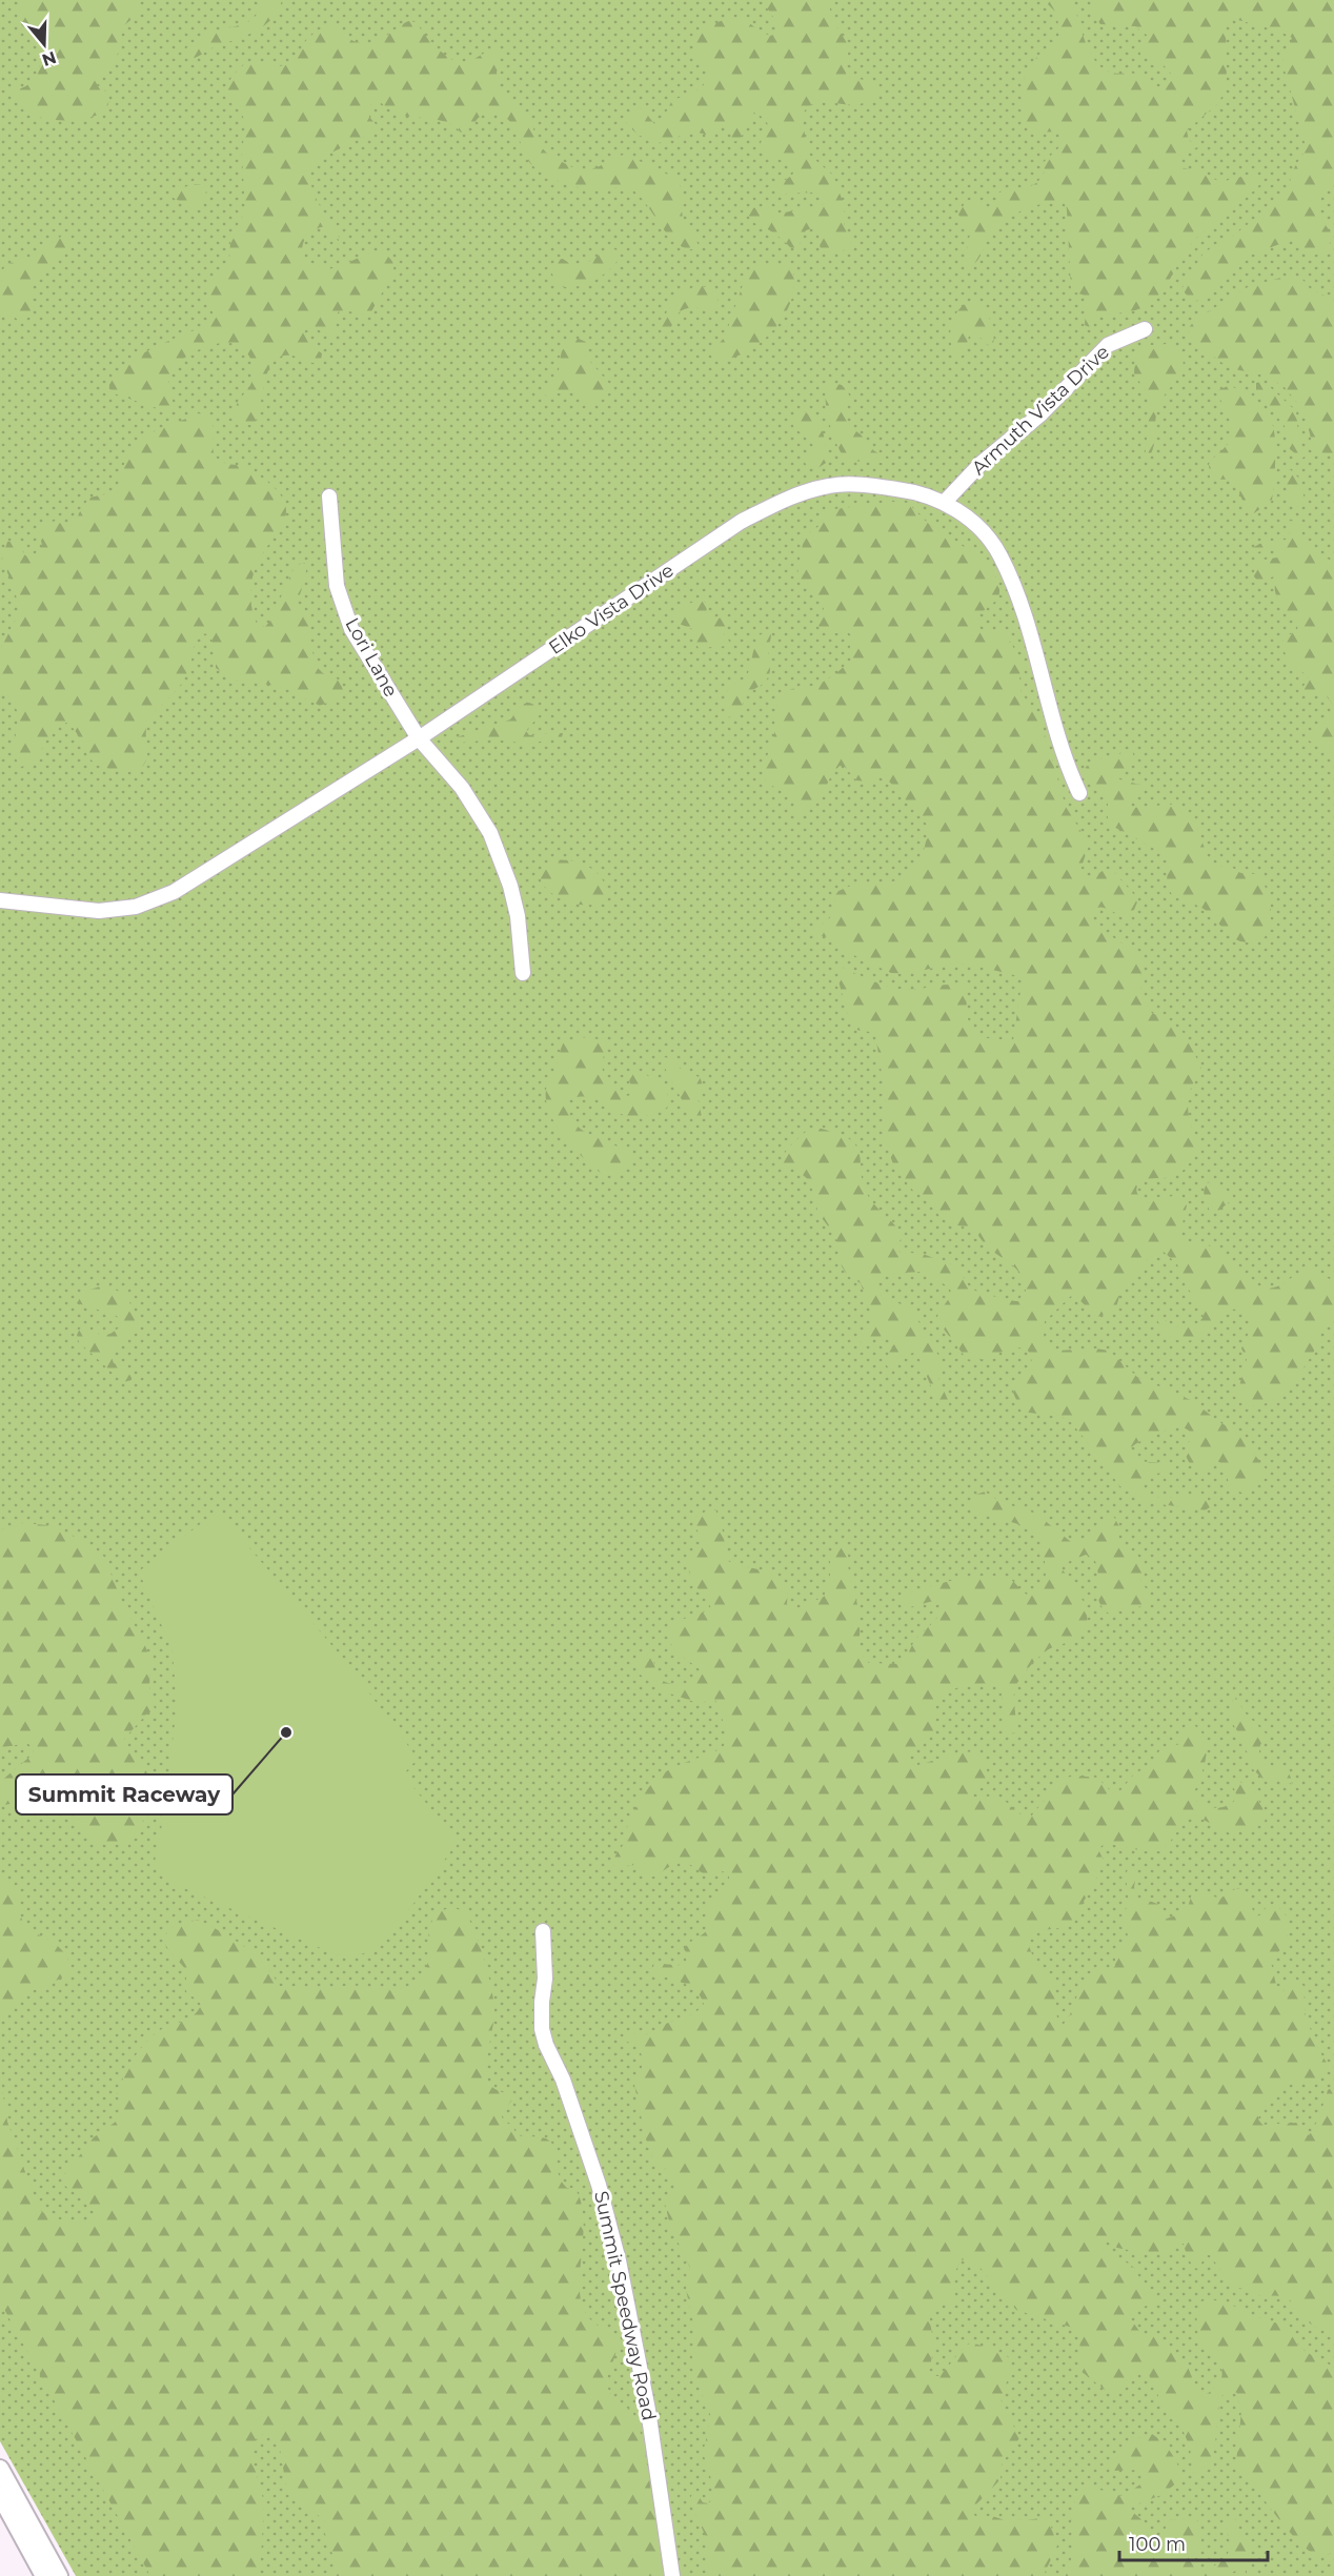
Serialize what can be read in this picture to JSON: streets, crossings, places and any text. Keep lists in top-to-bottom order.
{
  "streets": {
    "street": [
      "Armuth Vista Drive",
      "Elko Vista Drive",
      "Lori Lane",
      "Summit Speedway Road"
    ]
  },
  "crossings": [
    ["Armuth Vista Drive", "Elko Vista Drive"],
    ["Elko Vista Drive", "Lori Lane"]
  ],
  "places": ["Summit Raceway"],
  "scale_bar": "100 m",
  "north": "bottom"
}
